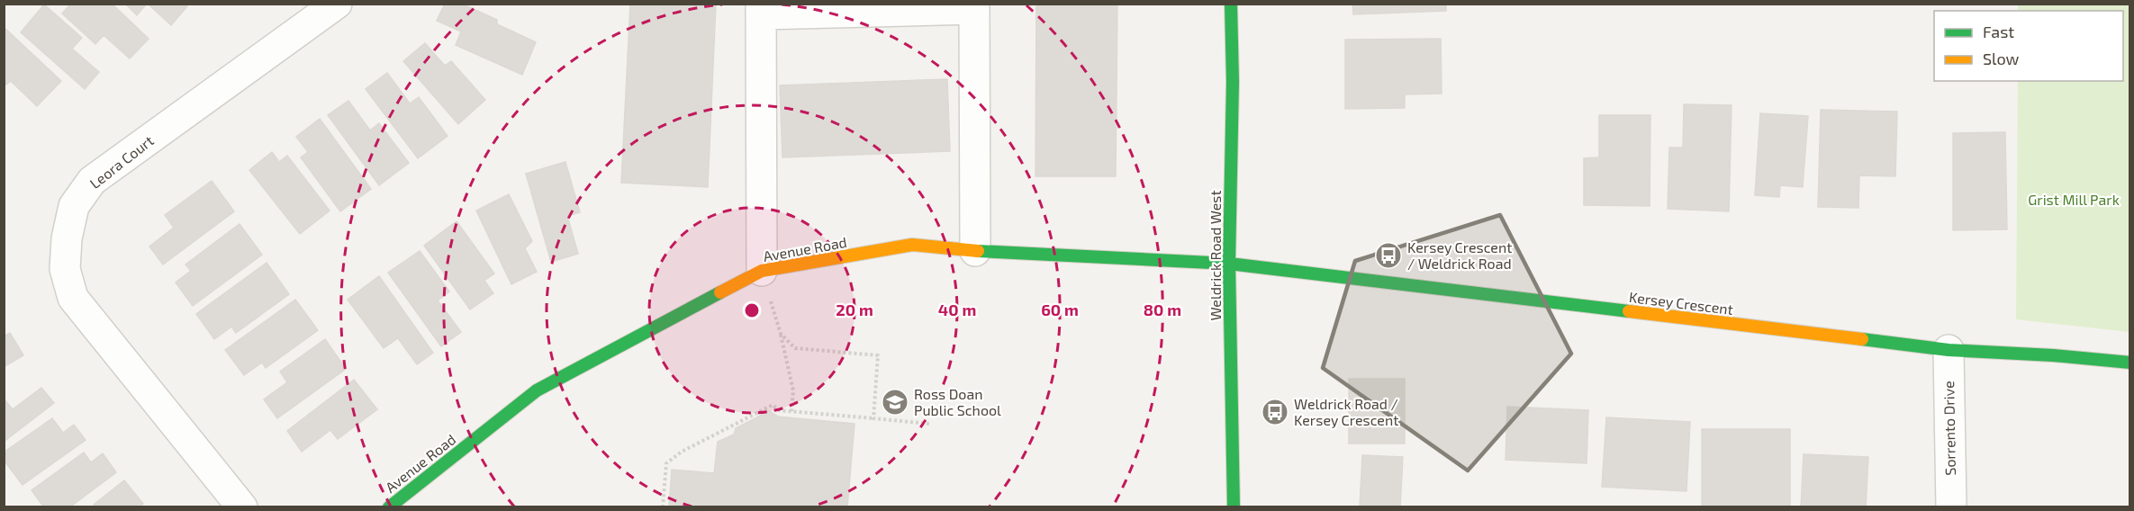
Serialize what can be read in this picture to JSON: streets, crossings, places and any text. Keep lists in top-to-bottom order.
{
  "streets": {
    "street": [
      "Leora Court",
      "Avenue Road",
      "Weldrick Road West",
      "Kersey Crescent",
      "Sorrento Drive"
    ]
  },
  "crossings": [
    ["Avenue Road", "Weldrick Road West"],
    ["Avenue Road", "Kersey Crescent"],
    ["Weldrick Road West", "Kersey Crescent"],
    ["Kersey Crescent", "Sorrento Drive"]
  ],
  "parks": ["Grist Mill Park"],
  "places": {
    "bus stop": ["Kersey Crescent / Weldrick Road", "Weldrick Road / Kersey Crescent"],
    "school or university": ["Ross Doan Public School"]
  },
  "legend": ["Fast", "Slow"],
  "rings": [
    "20 m",
    "40 m",
    "60 m",
    "80 m"
  ]
}
